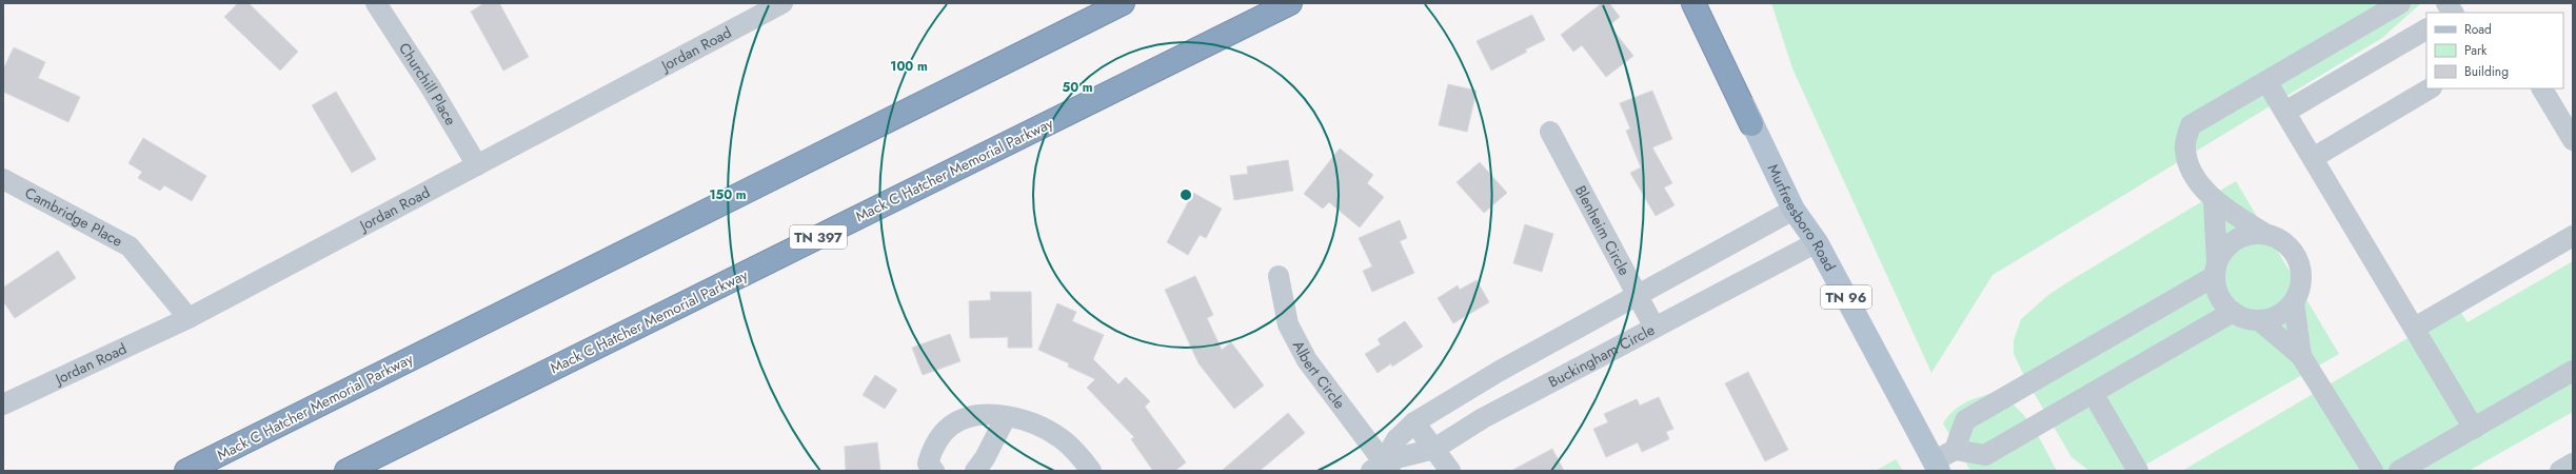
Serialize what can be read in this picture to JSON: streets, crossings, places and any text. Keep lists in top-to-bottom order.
{
  "streets": {
    "highway": ["Mack C Hatcher Memorial Parkway", "TN 397"],
    "main road": ["Murfreesboro Road", "TN 96"],
    "street": [
      "Jordan Road",
      "Churchill Place",
      "Cambridge Place",
      "Blenheim Circle",
      "Buckingham Circle",
      "Albert Circle"
    ]
  },
  "crossings": [
    ["Jordan Road", "Churchill Place"],
    ["Jordan Road", "Cambridge Place"],
    ["Murfreesboro Road", "Buckingham Circle"],
    ["Blenheim Circle", "Buckingham Circle"],
    ["Buckingham Circle", "Albert Circle"]
  ],
  "legend": ["Road", "Park", "Building"],
  "rings": ["100 m", "50 m", "150 m"]
}
